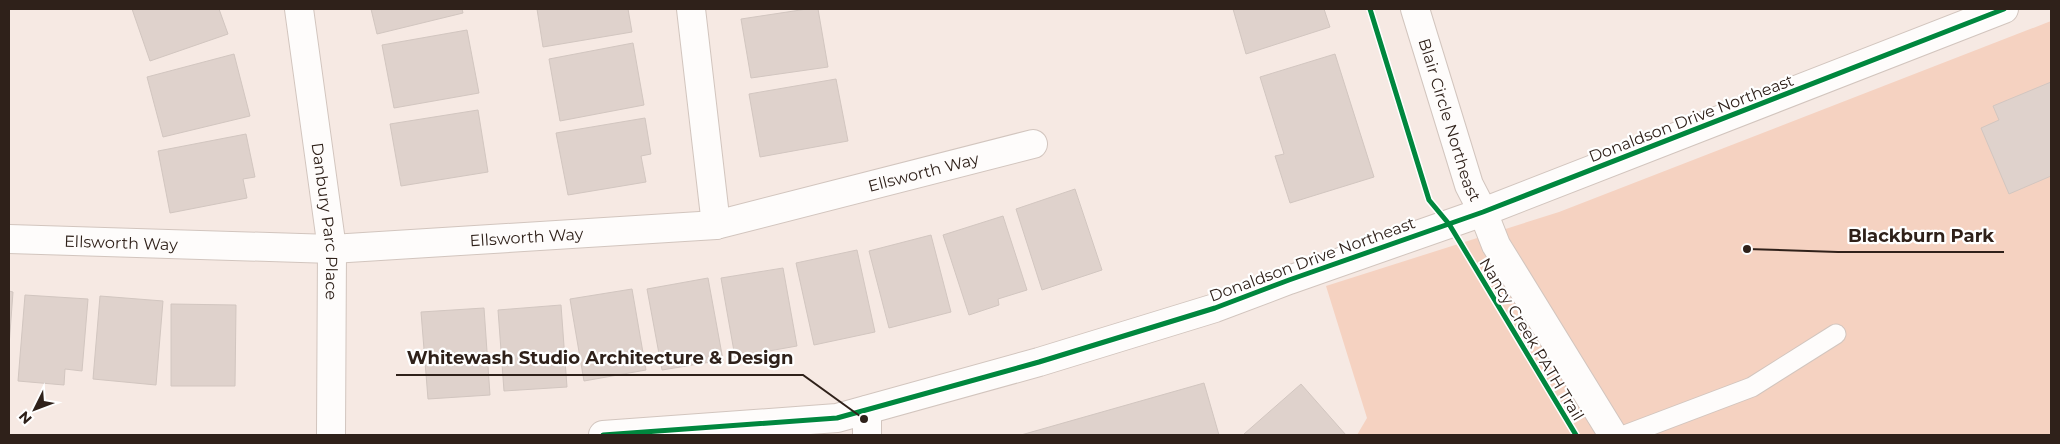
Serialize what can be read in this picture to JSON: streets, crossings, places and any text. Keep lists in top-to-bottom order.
{
  "streets": {
    "street": [
      "Donaldson Drive Northeast",
      "Blair Circle Northeast",
      "Ellsworth Way",
      "Danbury Parc Place"
    ],
    "cycle path": ["Nancy Creek PATH Trail"]
  },
  "crossings": [
    ["Donaldson Drive Northeast", "Blair Circle Northeast"],
    ["Ellsworth Way", "Danbury Parc Place"]
  ],
  "places": ["Blackburn Park", "Whitewash Studio Architecture & Design"],
  "north": "bottom left"
}
